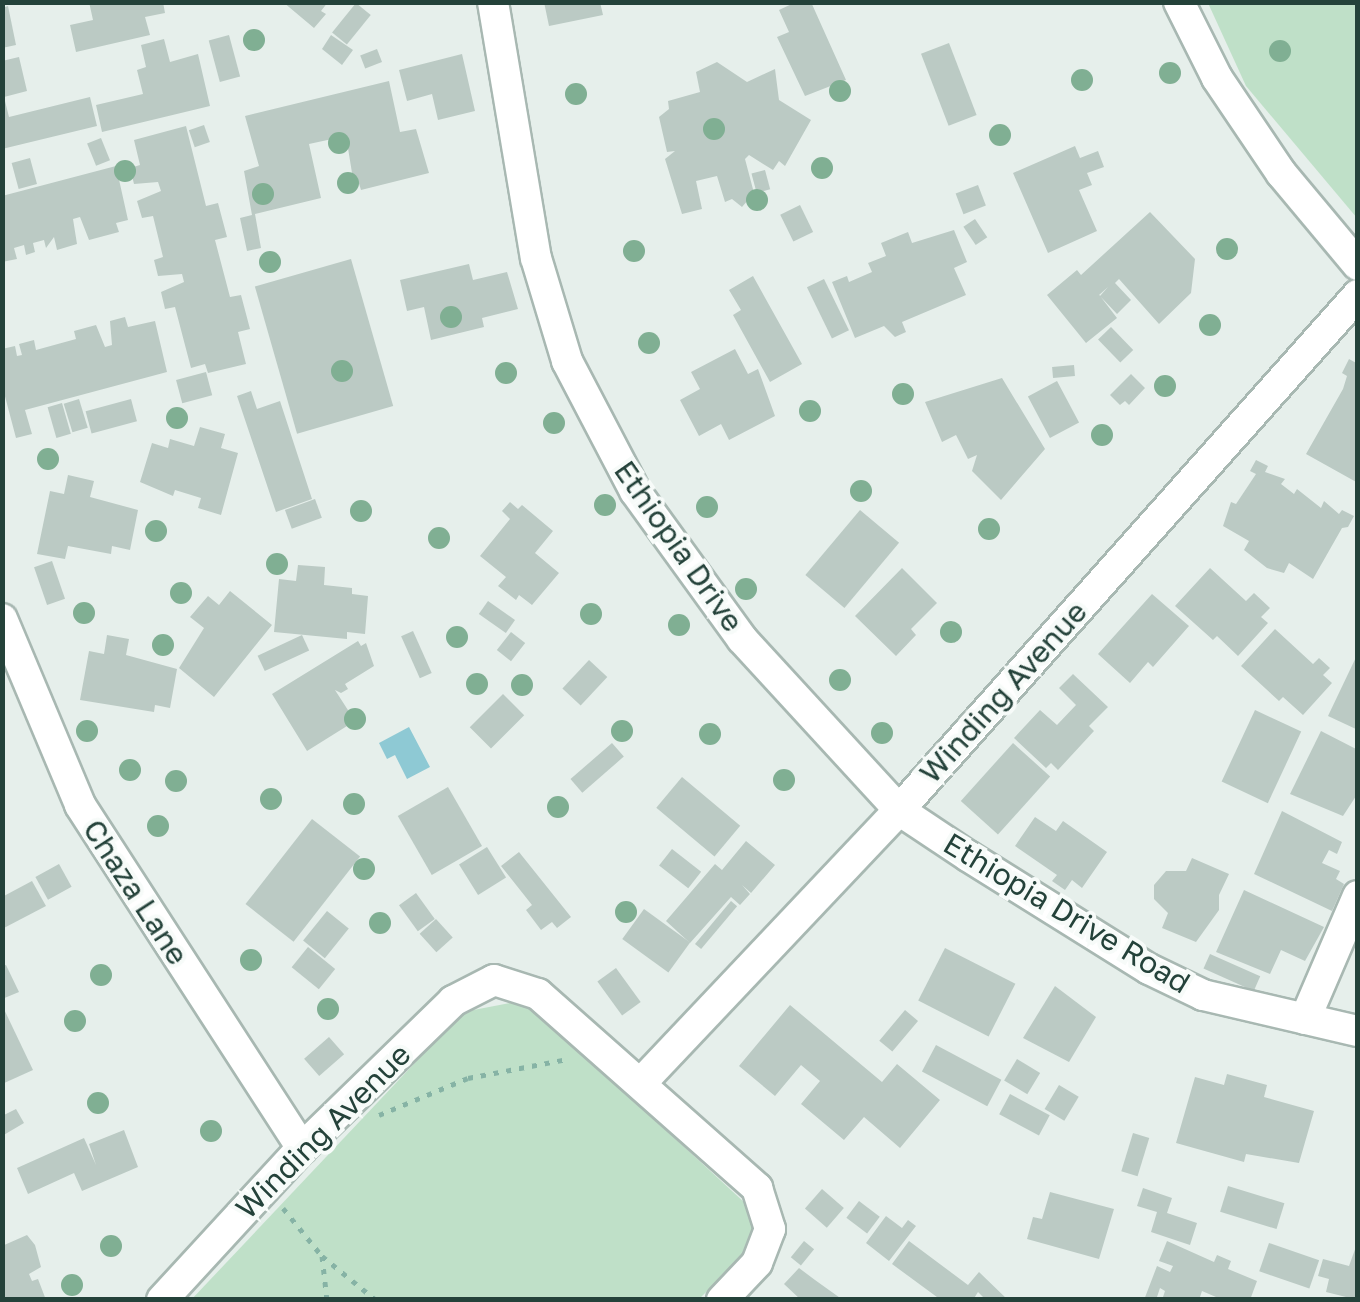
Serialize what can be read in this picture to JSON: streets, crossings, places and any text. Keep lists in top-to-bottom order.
{
  "streets": {
    "street": [
      "Ethiopia Drive",
      "Winding Avenue",
      "Chaza Lane",
      "Ethiopia Drive Road"
    ]
  },
  "crossings": [
    ["Ethiopia Drive", "Winding Avenue"],
    ["Ethiopia Drive", "Ethiopia Drive Road"],
    ["Winding Avenue", "Chaza Lane"],
    ["Winding Avenue", "Ethiopia Drive Road"]
  ]
}
